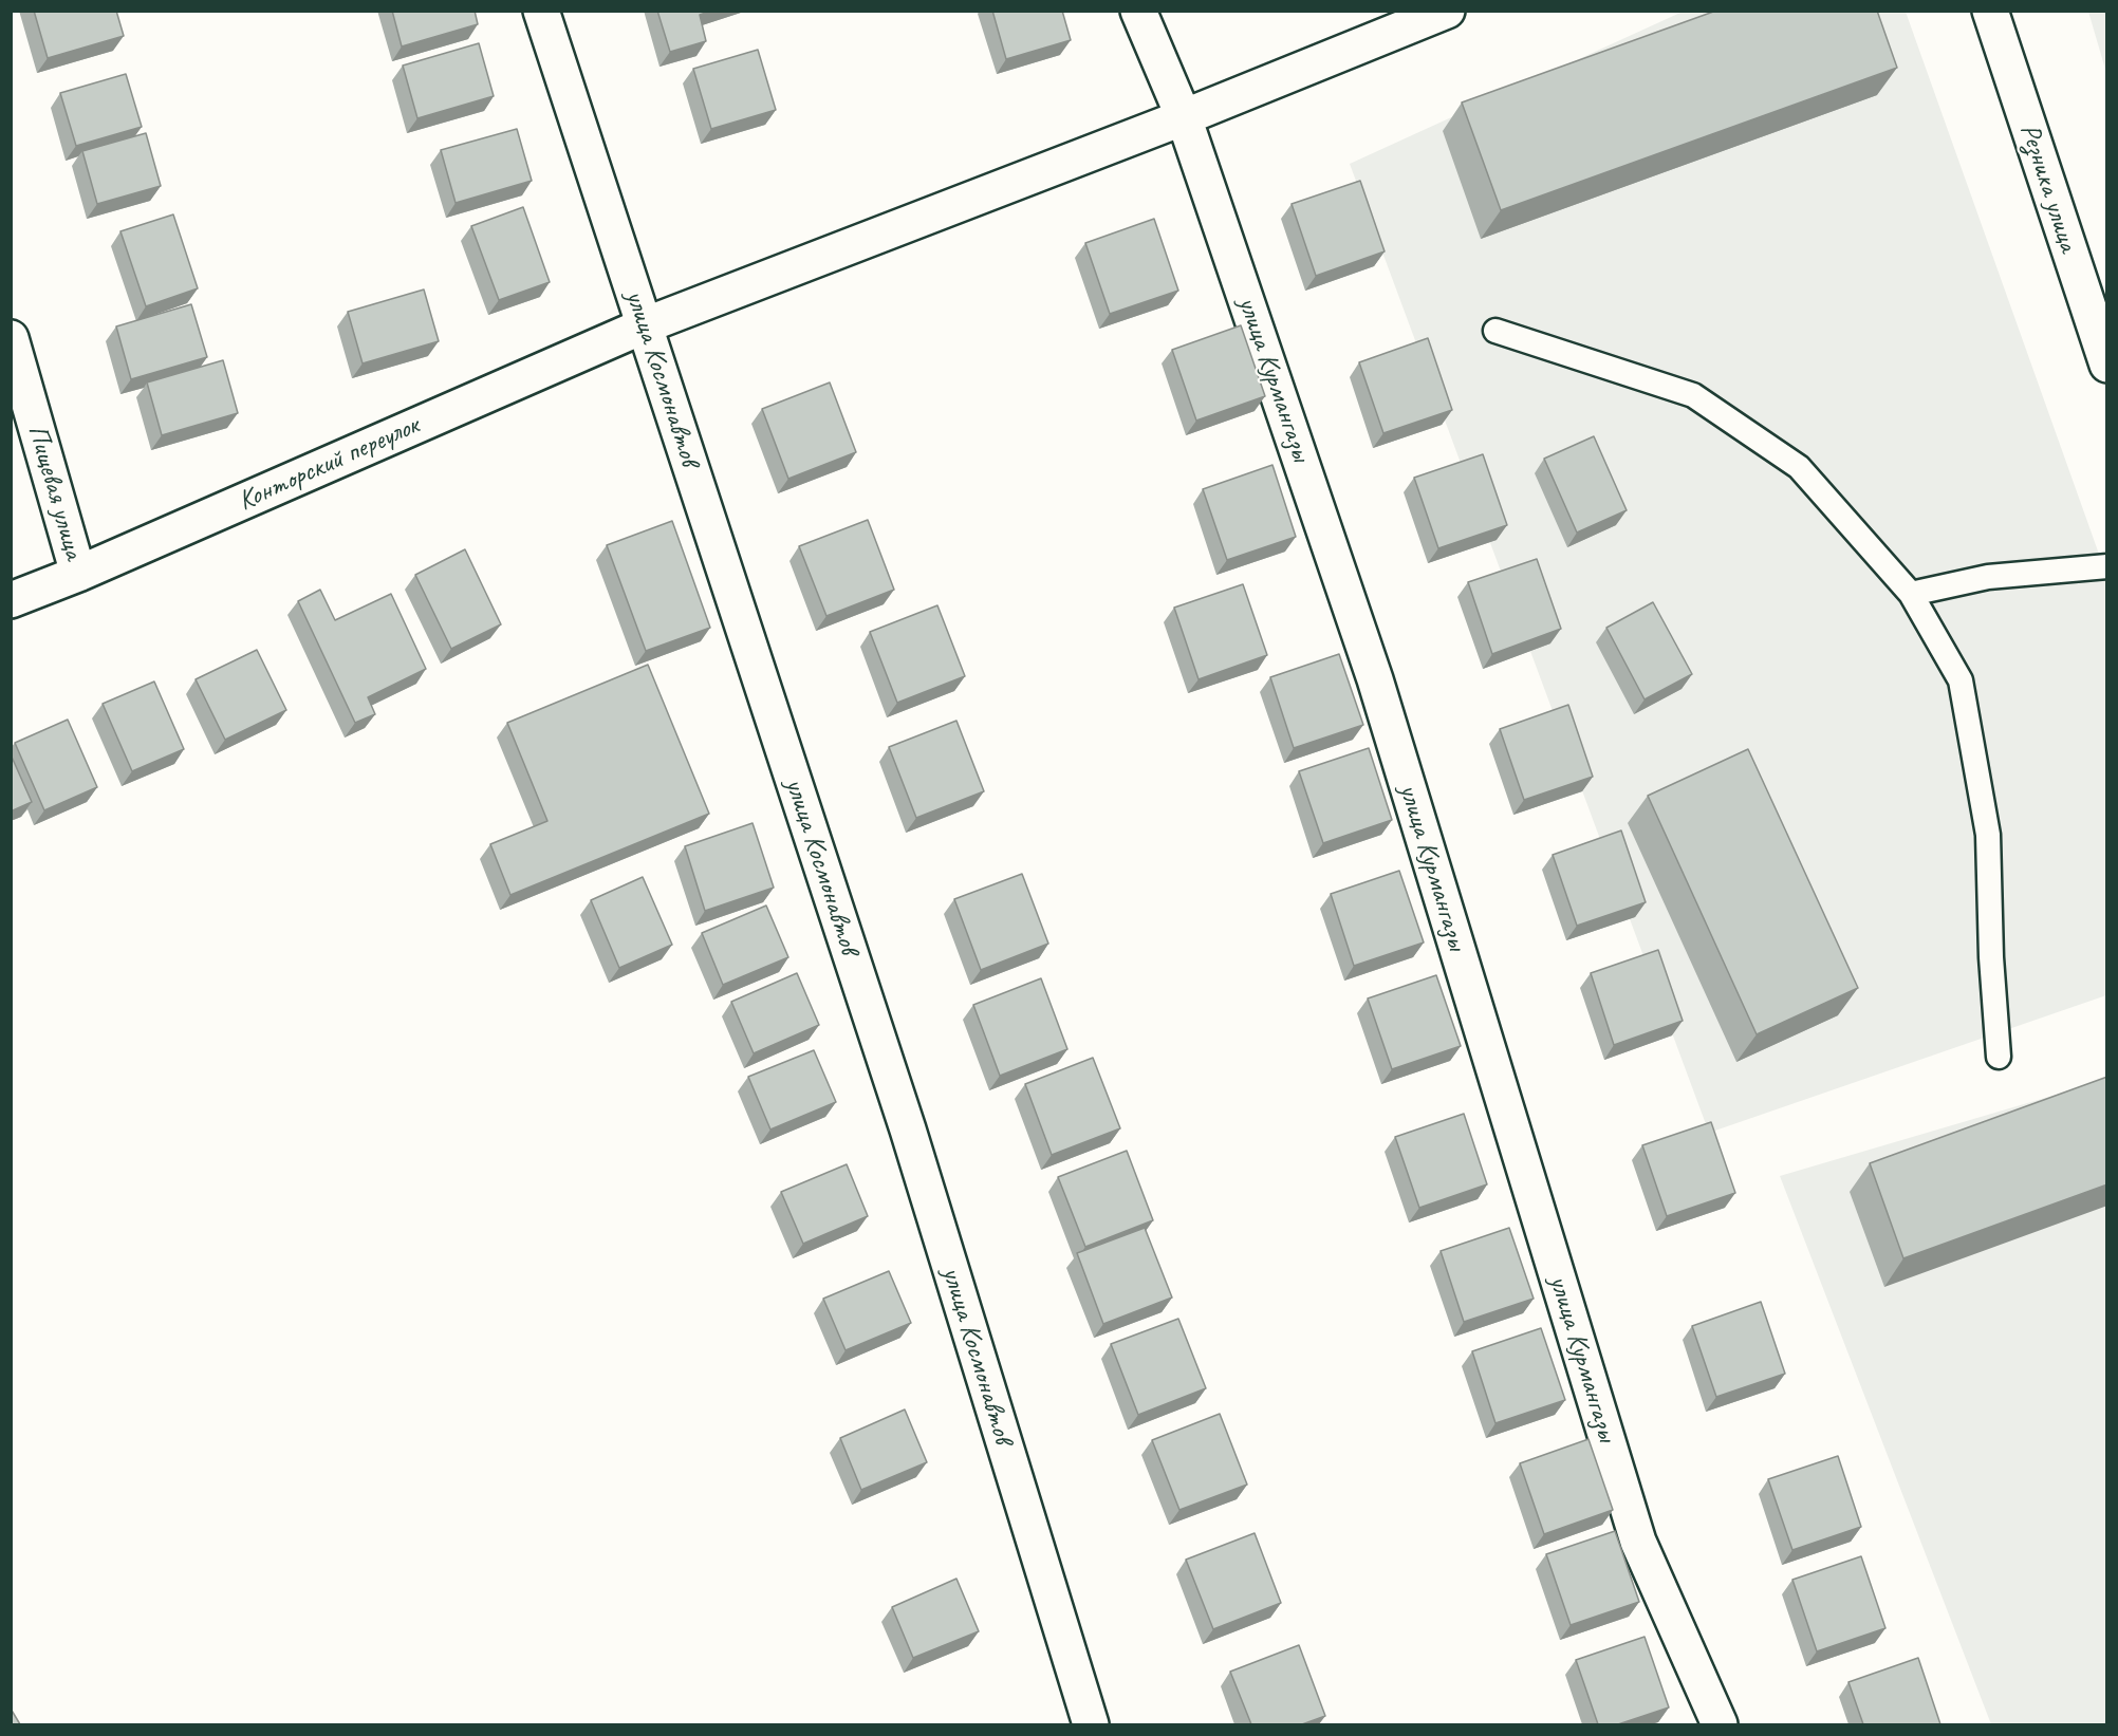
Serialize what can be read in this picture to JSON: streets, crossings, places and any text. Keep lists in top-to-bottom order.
{
  "streets": {
    "street": [
      "Резника улица",
      "улица Космонавтов",
      "улица Курмангазы",
      "Конторский переулок",
      "Пищевая улица"
    ]
  },
  "crossings": [
    ["улица Космонавтов", "Конторский переулок"],
    ["улица Курмангазы", "Конторский переулок"],
    ["Конторский переулок", "Пищевая улица"]
  ]
}
